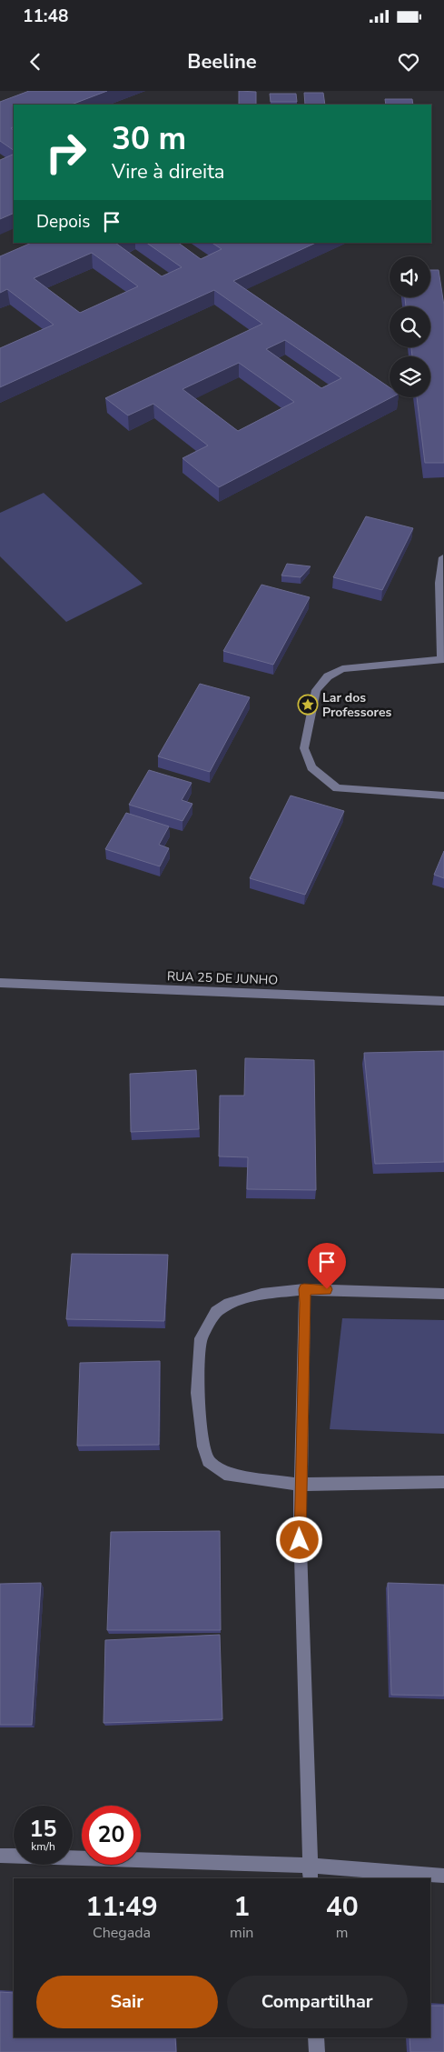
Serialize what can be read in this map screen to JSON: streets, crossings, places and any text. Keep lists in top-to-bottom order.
{
  "streets": {
    "street": ["RUA 25 DE JUNHO"]
  },
  "places": {
    "place": ["Lar dos Professores"]
  },
  "page": {
    "status": "11:48",
    "header": "Beeline",
    "turn": ["30 m", "Vire à direita"],
    "then": "Depois",
    "speed": "15 km/h",
    "limit": "20",
    "eta": [
      "11:49",
      "Chegada",
      "1",
      "min",
      "40",
      "m"
    ],
    "buttons": ["Sair", "Compartilhar"]
  }
}
